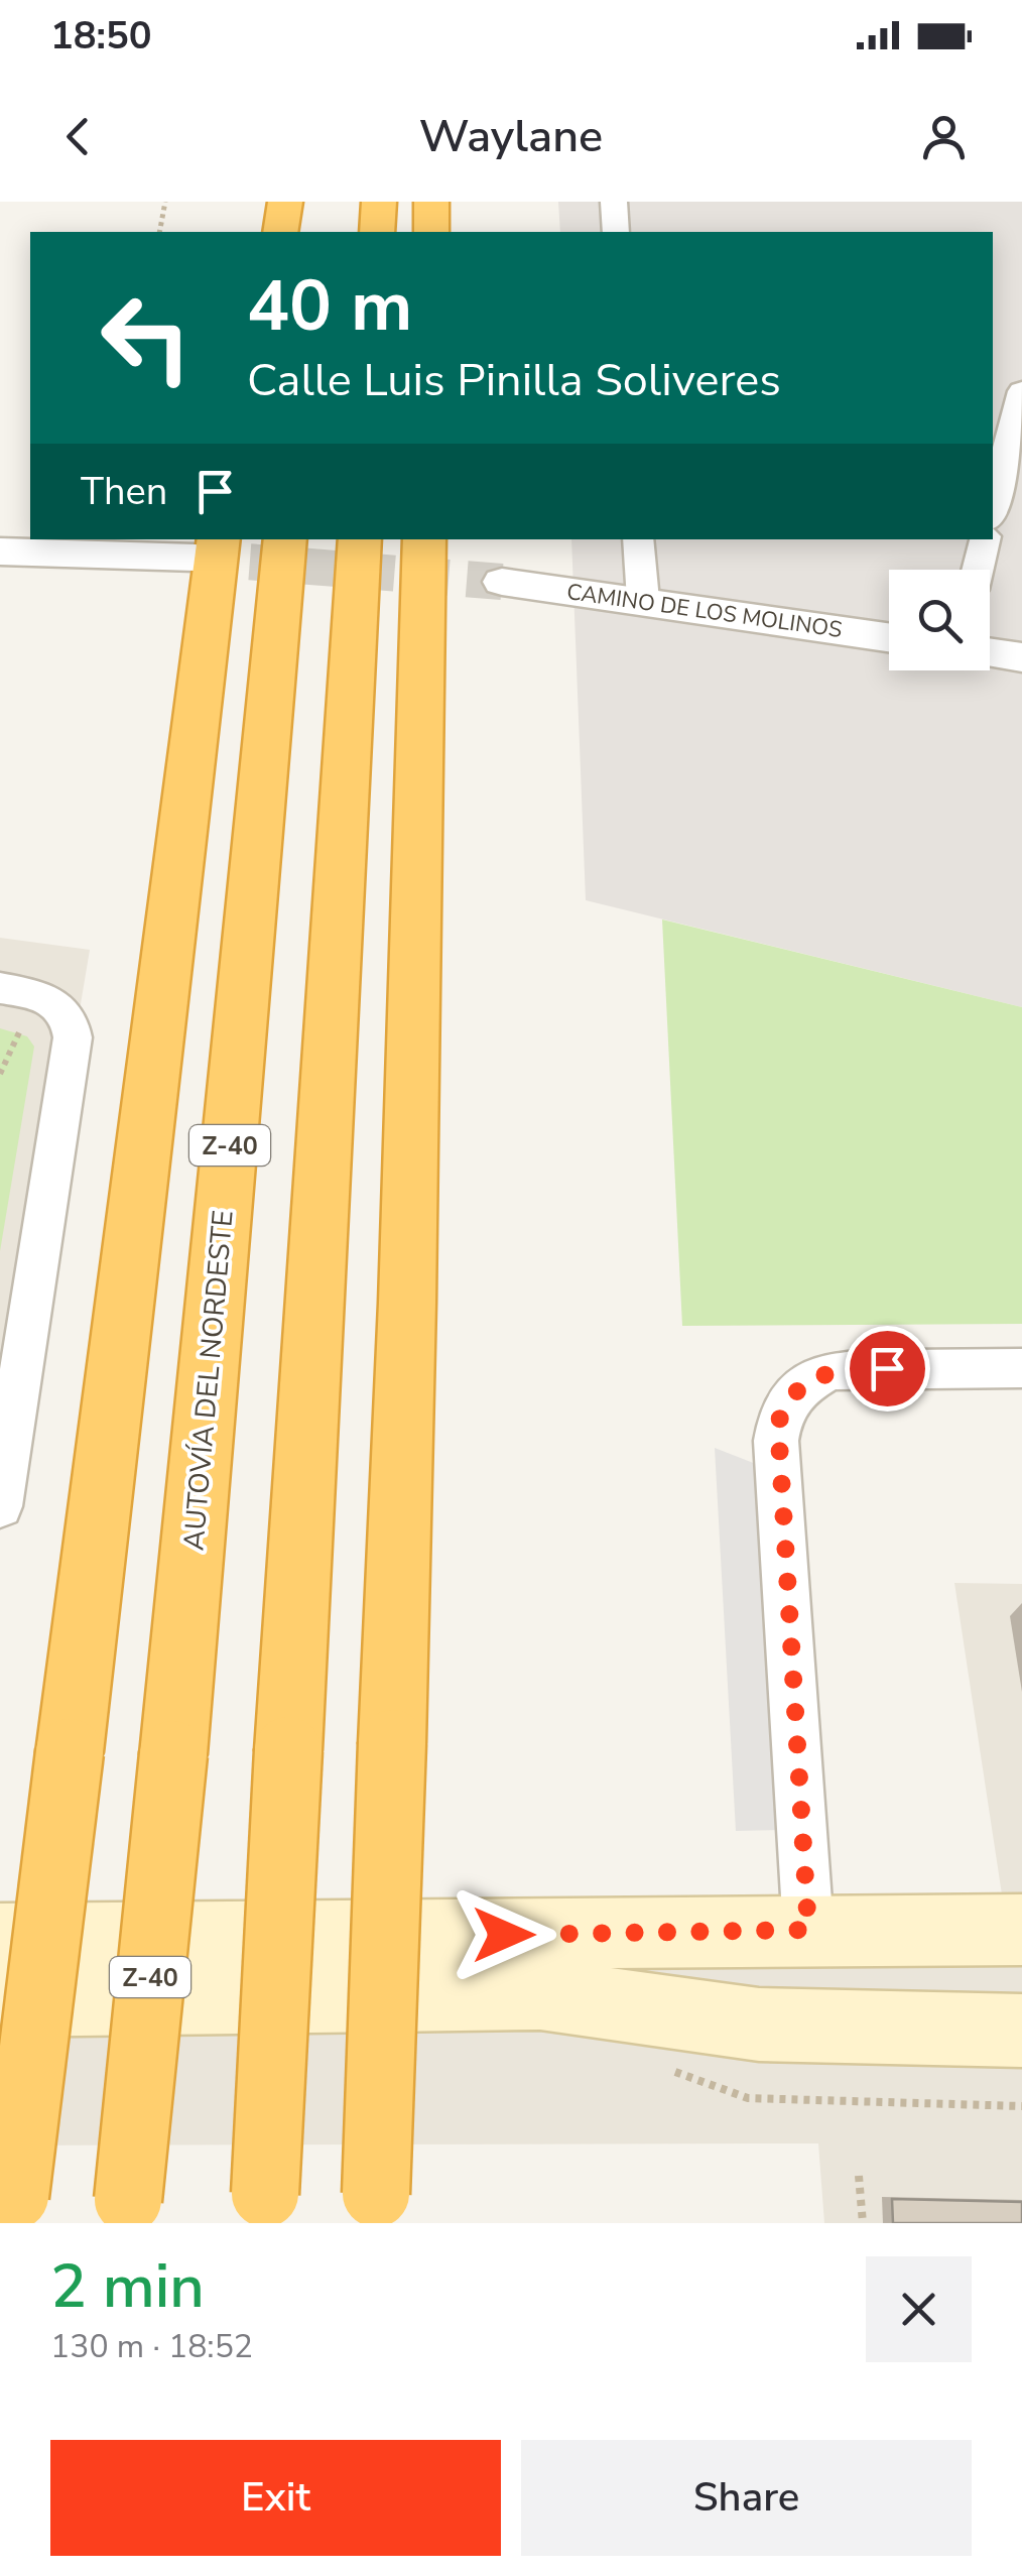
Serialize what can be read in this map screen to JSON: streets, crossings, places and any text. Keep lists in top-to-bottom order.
{
  "streets": {
    "highway": ["Z-40", "AUTOVÍA DEL NORDESTE"],
    "street": ["CAMINO DE LOS MOLINOS"]
  },
  "page": {
    "status": "18:50",
    "header": "Waylane",
    "turn": ["40 m", "Calle Luis Pinilla Soliveres"],
    "then": "Then",
    "heading": ["2 min", "130 m · 18:52"],
    "buttons": ["Exit", "Share"]
  }
}
